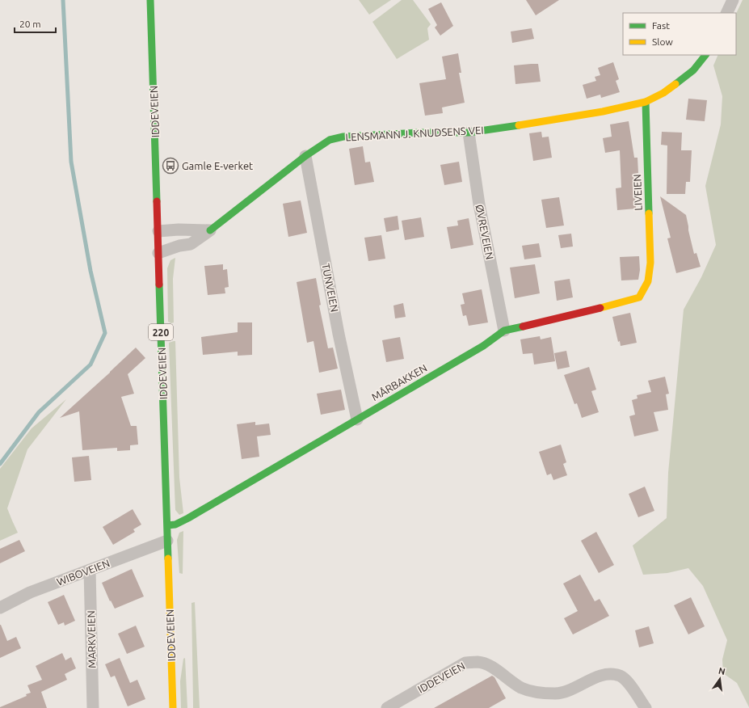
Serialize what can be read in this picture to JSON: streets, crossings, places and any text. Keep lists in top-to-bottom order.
{
  "streets": {
    "street": [
      "IDDEVEIEN",
      "LENSMANN J. KNUDSENS VEI",
      "LIVEIEN",
      "ØVREVEIEN",
      "TUNVEIEN",
      "220",
      "MÅRBAKKEN",
      "WIBOVEIEN",
      "MARKVEIEN"
    ]
  },
  "crossings": [
    ["IDDEVEIEN", "LENSMANN J. KNUDSENS VEI"],
    ["IDDEVEIEN", "MÅRBAKKEN"],
    ["IDDEVEIEN", "WIBOVEIEN"],
    ["LENSMANN J. KNUDSENS VEI", "LIVEIEN"],
    ["LENSMANN J. KNUDSENS VEI", "ØVREVEIEN"],
    ["LENSMANN J. KNUDSENS VEI", "TUNVEIEN"],
    ["LIVEIEN", "MÅRBAKKEN"],
    ["ØVREVEIEN", "MÅRBAKKEN"],
    ["TUNVEIEN", "MÅRBAKKEN"],
    ["WIBOVEIEN", "MARKVEIEN"]
  ],
  "places": {
    "bus stop": ["Gamle E-verket"]
  },
  "legend": ["Fast", "Slow"],
  "scale_bar": "20 m",
  "north": "top"
}
